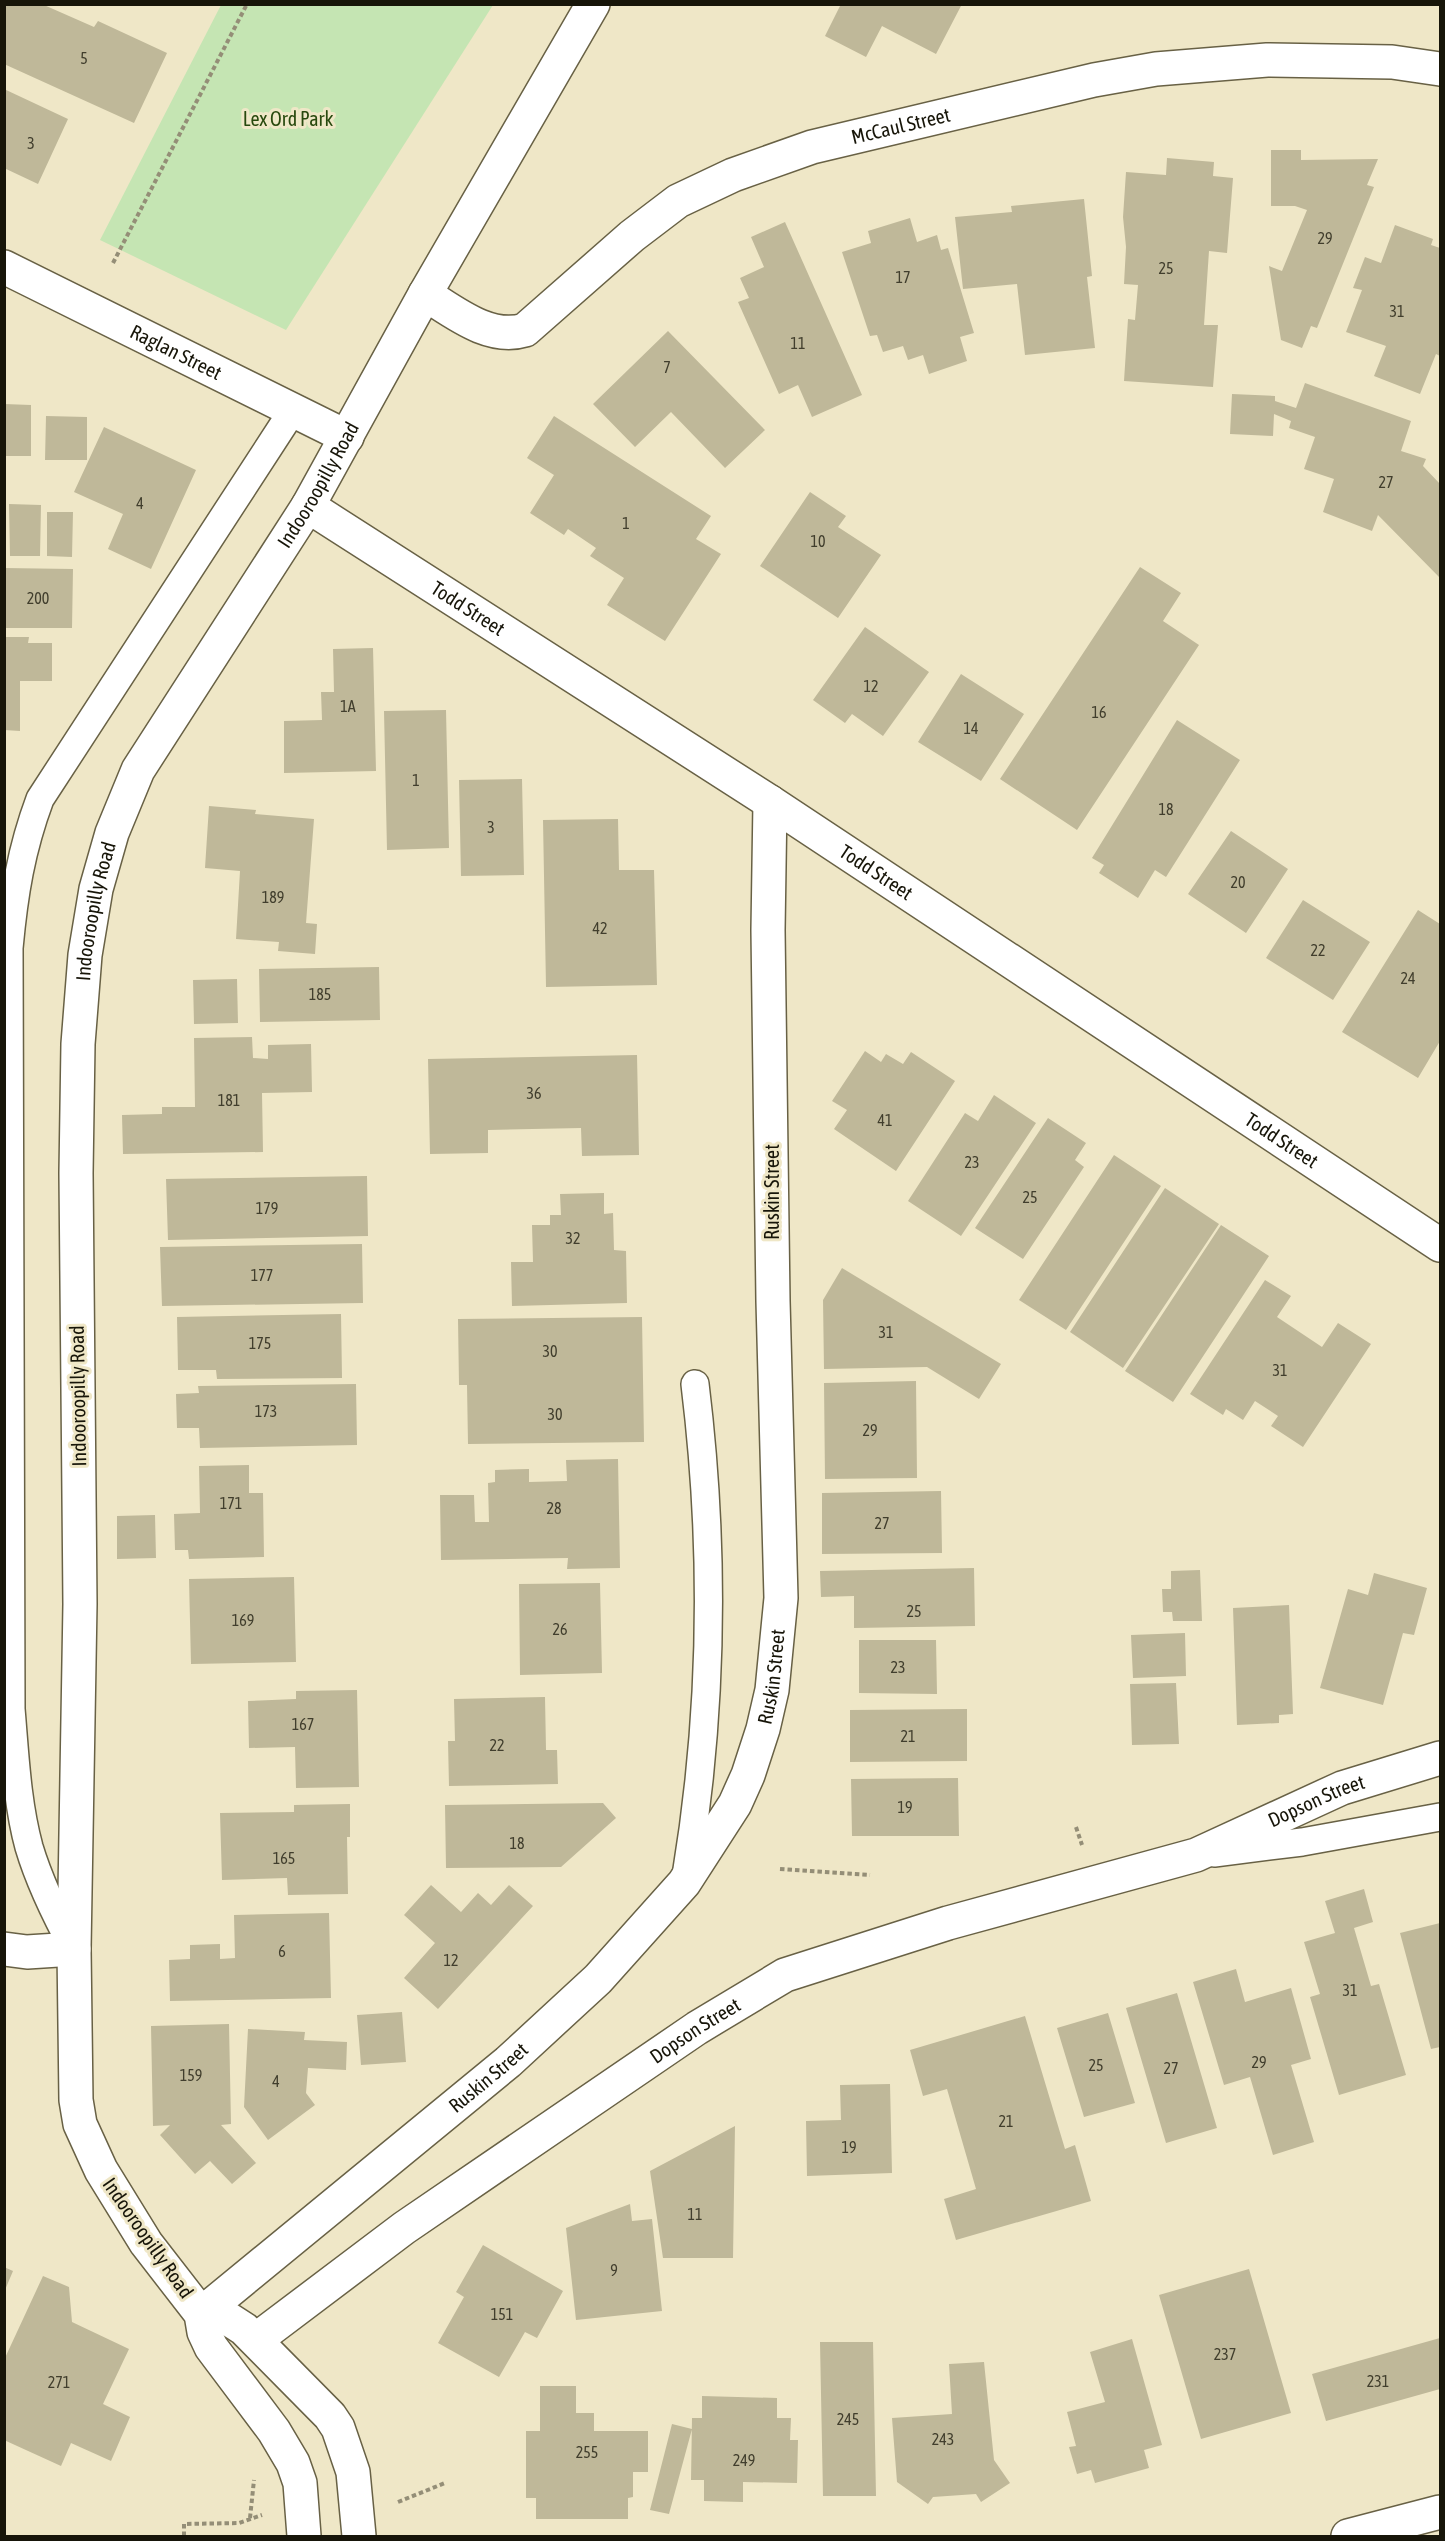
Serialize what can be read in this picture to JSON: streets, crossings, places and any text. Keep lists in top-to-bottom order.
{
  "streets": {
    "street": [
      "McCaul Street",
      "Raglan Street",
      "Indooroopilly Road",
      "Todd Street",
      "Ruskin Street",
      "Dopson Street"
    ]
  },
  "crossings": [
    ["McCaul Street", "Indooroopilly Road"],
    ["Raglan Street", "Indooroopilly Road"],
    ["Indooroopilly Road", "Todd Street"],
    ["Indooroopilly Road", "Ruskin Street"],
    ["Indooroopilly Road", "Dopson Street"],
    ["Todd Street", "Ruskin Street"]
  ],
  "parks": ["Lex Ord Park"],
  "house_numbers": [
    "5",
    "3",
    "29",
    "25",
    "17",
    "31",
    "11",
    "7",
    "27",
    "4",
    "1",
    "10",
    "200",
    "12",
    "1A",
    "16",
    "14",
    "1",
    "18",
    "3",
    "20",
    "189",
    "42",
    "22",
    "24",
    "185",
    "36",
    "181",
    "41",
    "23",
    "25",
    "179",
    "32",
    "177",
    "31",
    "175",
    "30",
    "31",
    "173",
    "30",
    "29",
    "171",
    "28",
    "27",
    "25",
    "169",
    "26",
    "23",
    "167",
    "21",
    "22",
    "19",
    "18",
    "165",
    "6",
    "12",
    "31",
    "29",
    "25",
    "27",
    "159",
    "4",
    "21",
    "19",
    "11",
    "9",
    "151",
    "237",
    "231",
    "271",
    "245",
    "243",
    "255",
    "249"
  ]
}
